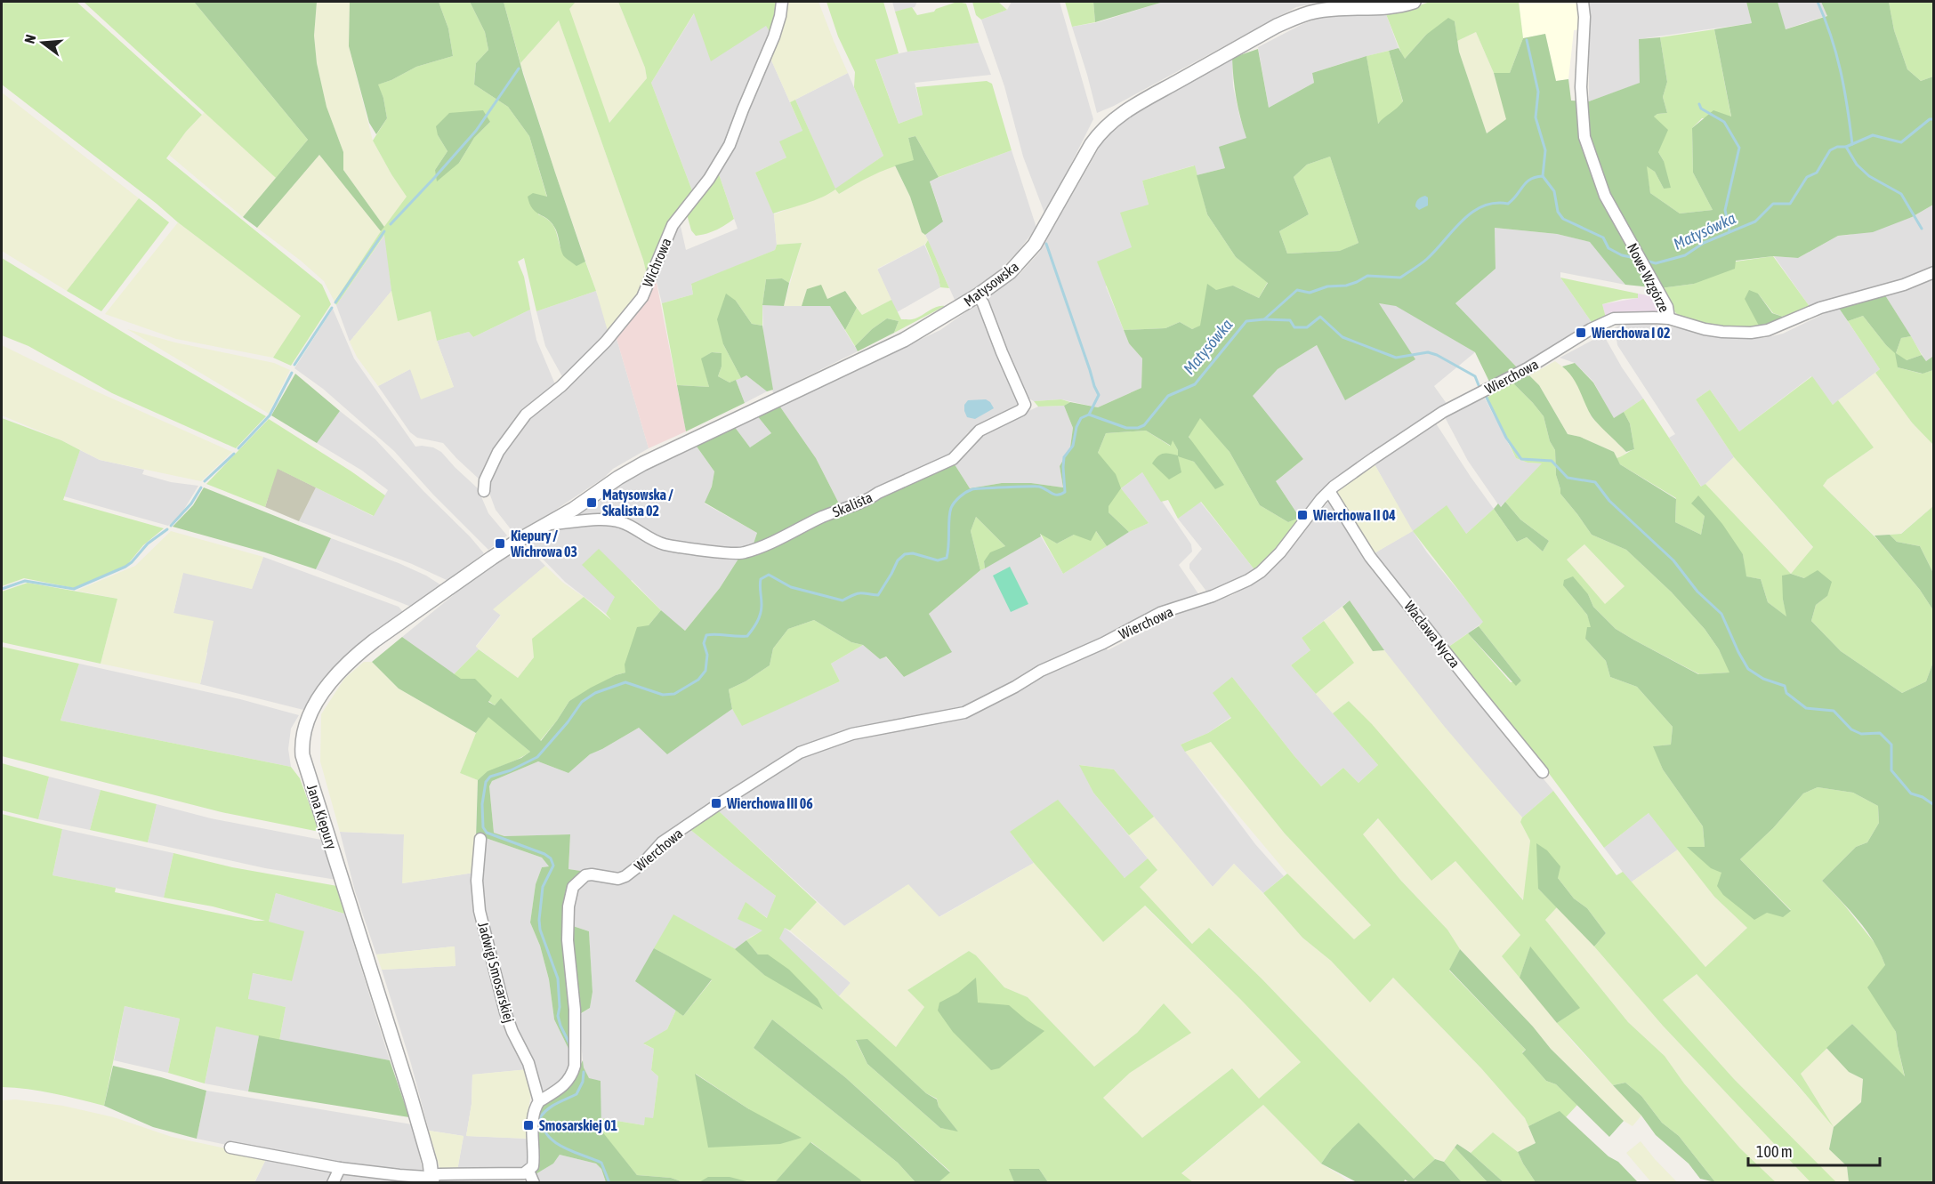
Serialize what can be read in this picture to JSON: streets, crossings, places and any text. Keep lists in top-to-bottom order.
{
  "streets": {
    "street": [
      "Wichrowa",
      "Nowe Wzgórze",
      "Matysowska",
      "Wierchowa",
      "Skalista",
      "Wacława Nycza",
      "Jana Kiepury",
      "Jadwigi Smosarskiej"
    ]
  },
  "crossings": [
    ["Nowe Wzgórze", "Wierchowa"],
    ["Matysowska", "Skalista"],
    ["Matysowska", "Jana Kiepury"],
    ["Wierchowa", "Wacława Nycza"],
    ["Wierchowa", "Jadwigi Smosarskiej"]
  ],
  "water": ["Matysówka"],
  "places": {
    "transit": [
      "Wierchowa I 02",
      "Matysowska / Skalista 02",
      "Wierchowa II 04",
      "Kiepury / Wichrowa 03",
      "Wierchowa III 06",
      "Smosarskiej 01"
    ]
  },
  "scale_bar": "100 m",
  "north": "left"
}
